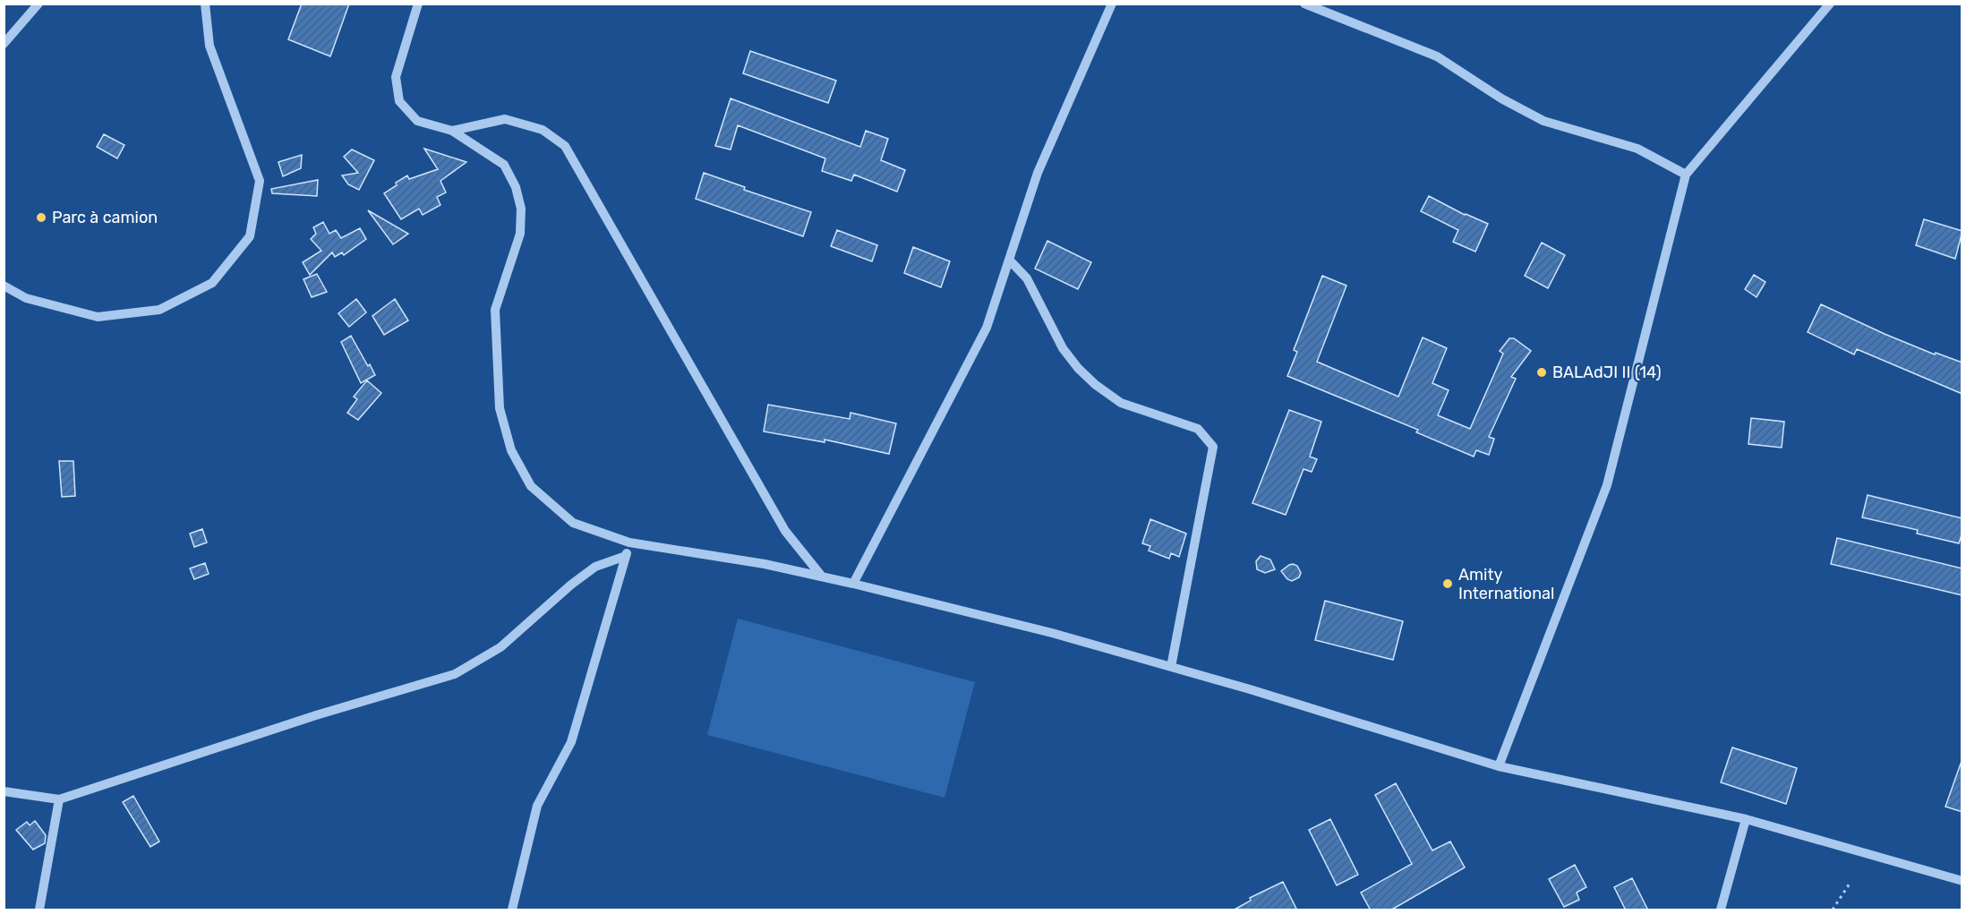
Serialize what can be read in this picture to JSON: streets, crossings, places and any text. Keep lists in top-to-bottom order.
{
  "places": ["Parc à camion", "BALAdJI II (14)", "Amity International"]
}
